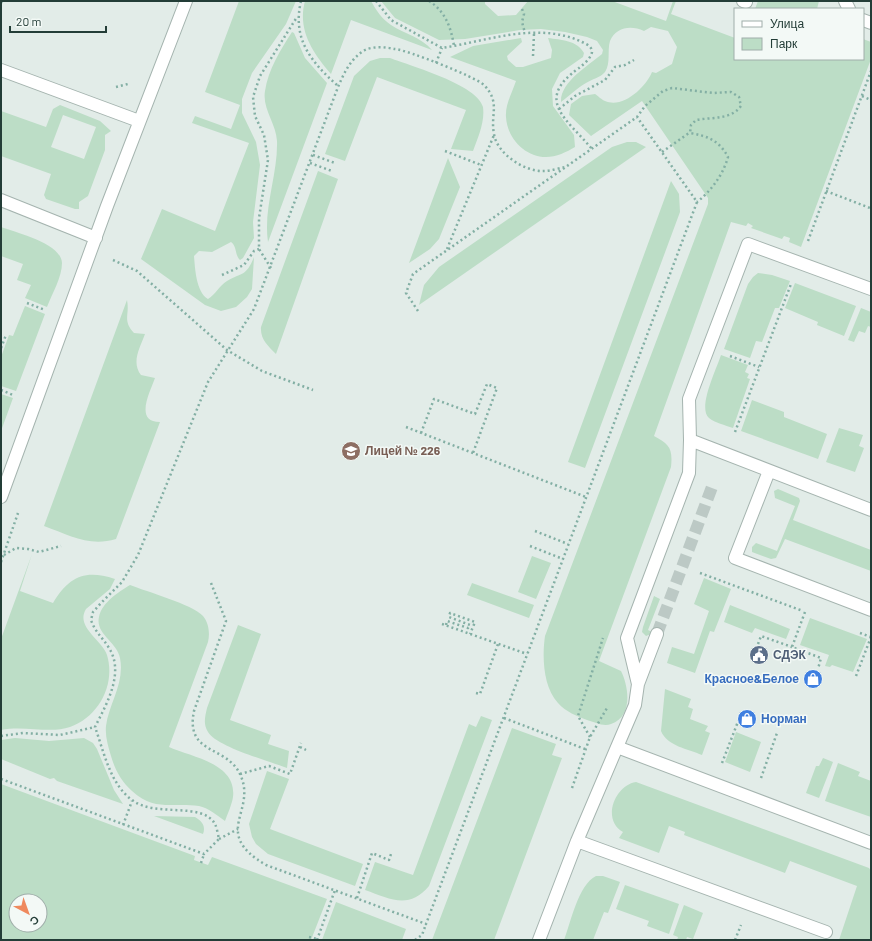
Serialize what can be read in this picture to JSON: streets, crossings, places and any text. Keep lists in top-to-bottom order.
{
  "places": {
    "school or university": ["Лицей № 226"],
    "public building": ["СДЭК"],
    "shop": ["Красное&Белое", "Норман"]
  },
  "legend": ["Улица", "Парк"],
  "scale_bar": "20 m",
  "north": "bottom right"
}
